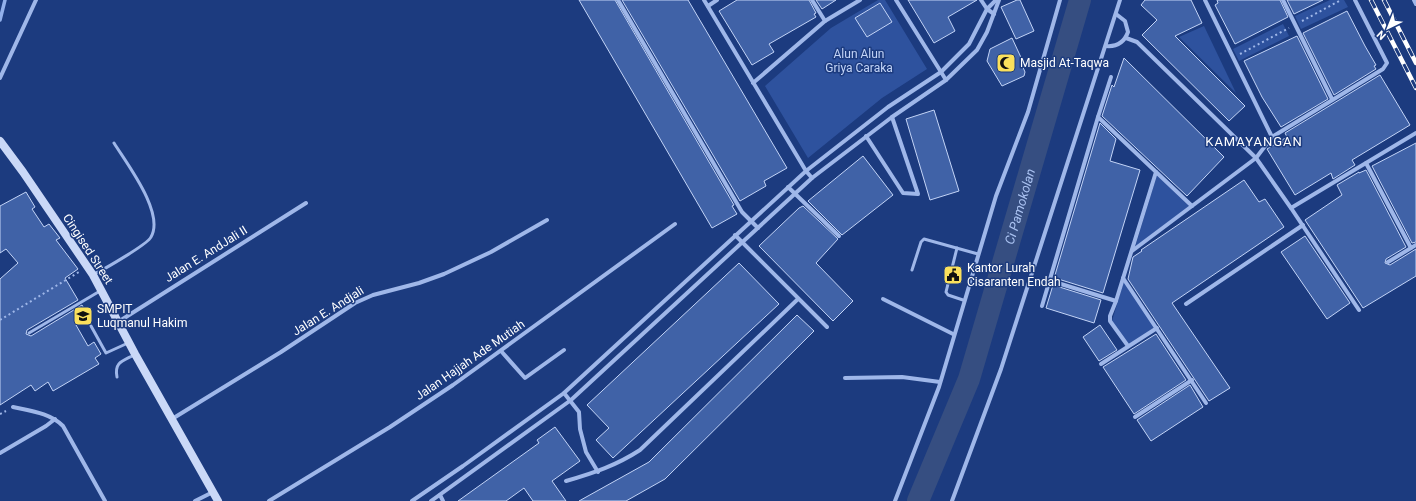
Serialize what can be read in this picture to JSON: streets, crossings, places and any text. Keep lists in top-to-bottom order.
{
  "streets": {
    "main road": ["Cingised Street"],
    "street": ["Jalan E. AndJali II", "Jalan E. Andjali", "Jalan Hajjah Ade Mutiah"]
  },
  "crossings": [
    ["Cingised Street", "Jalan E. AndJali II"],
    ["Cingised Street", "Jalan E. Andjali"]
  ],
  "districts": ["KAMAYANGAN"],
  "water": ["Ci Pamokolan"],
  "parks": ["Alun Alun Griya Caraka"],
  "places": {
    "mosque": ["Masjid At-Taqwa"],
    "public building": ["Kantor Lurah Cisaranten Endah"],
    "school or university": ["SMPIT Luqmanul Hakim"]
  },
  "north": "bottom left"
}
